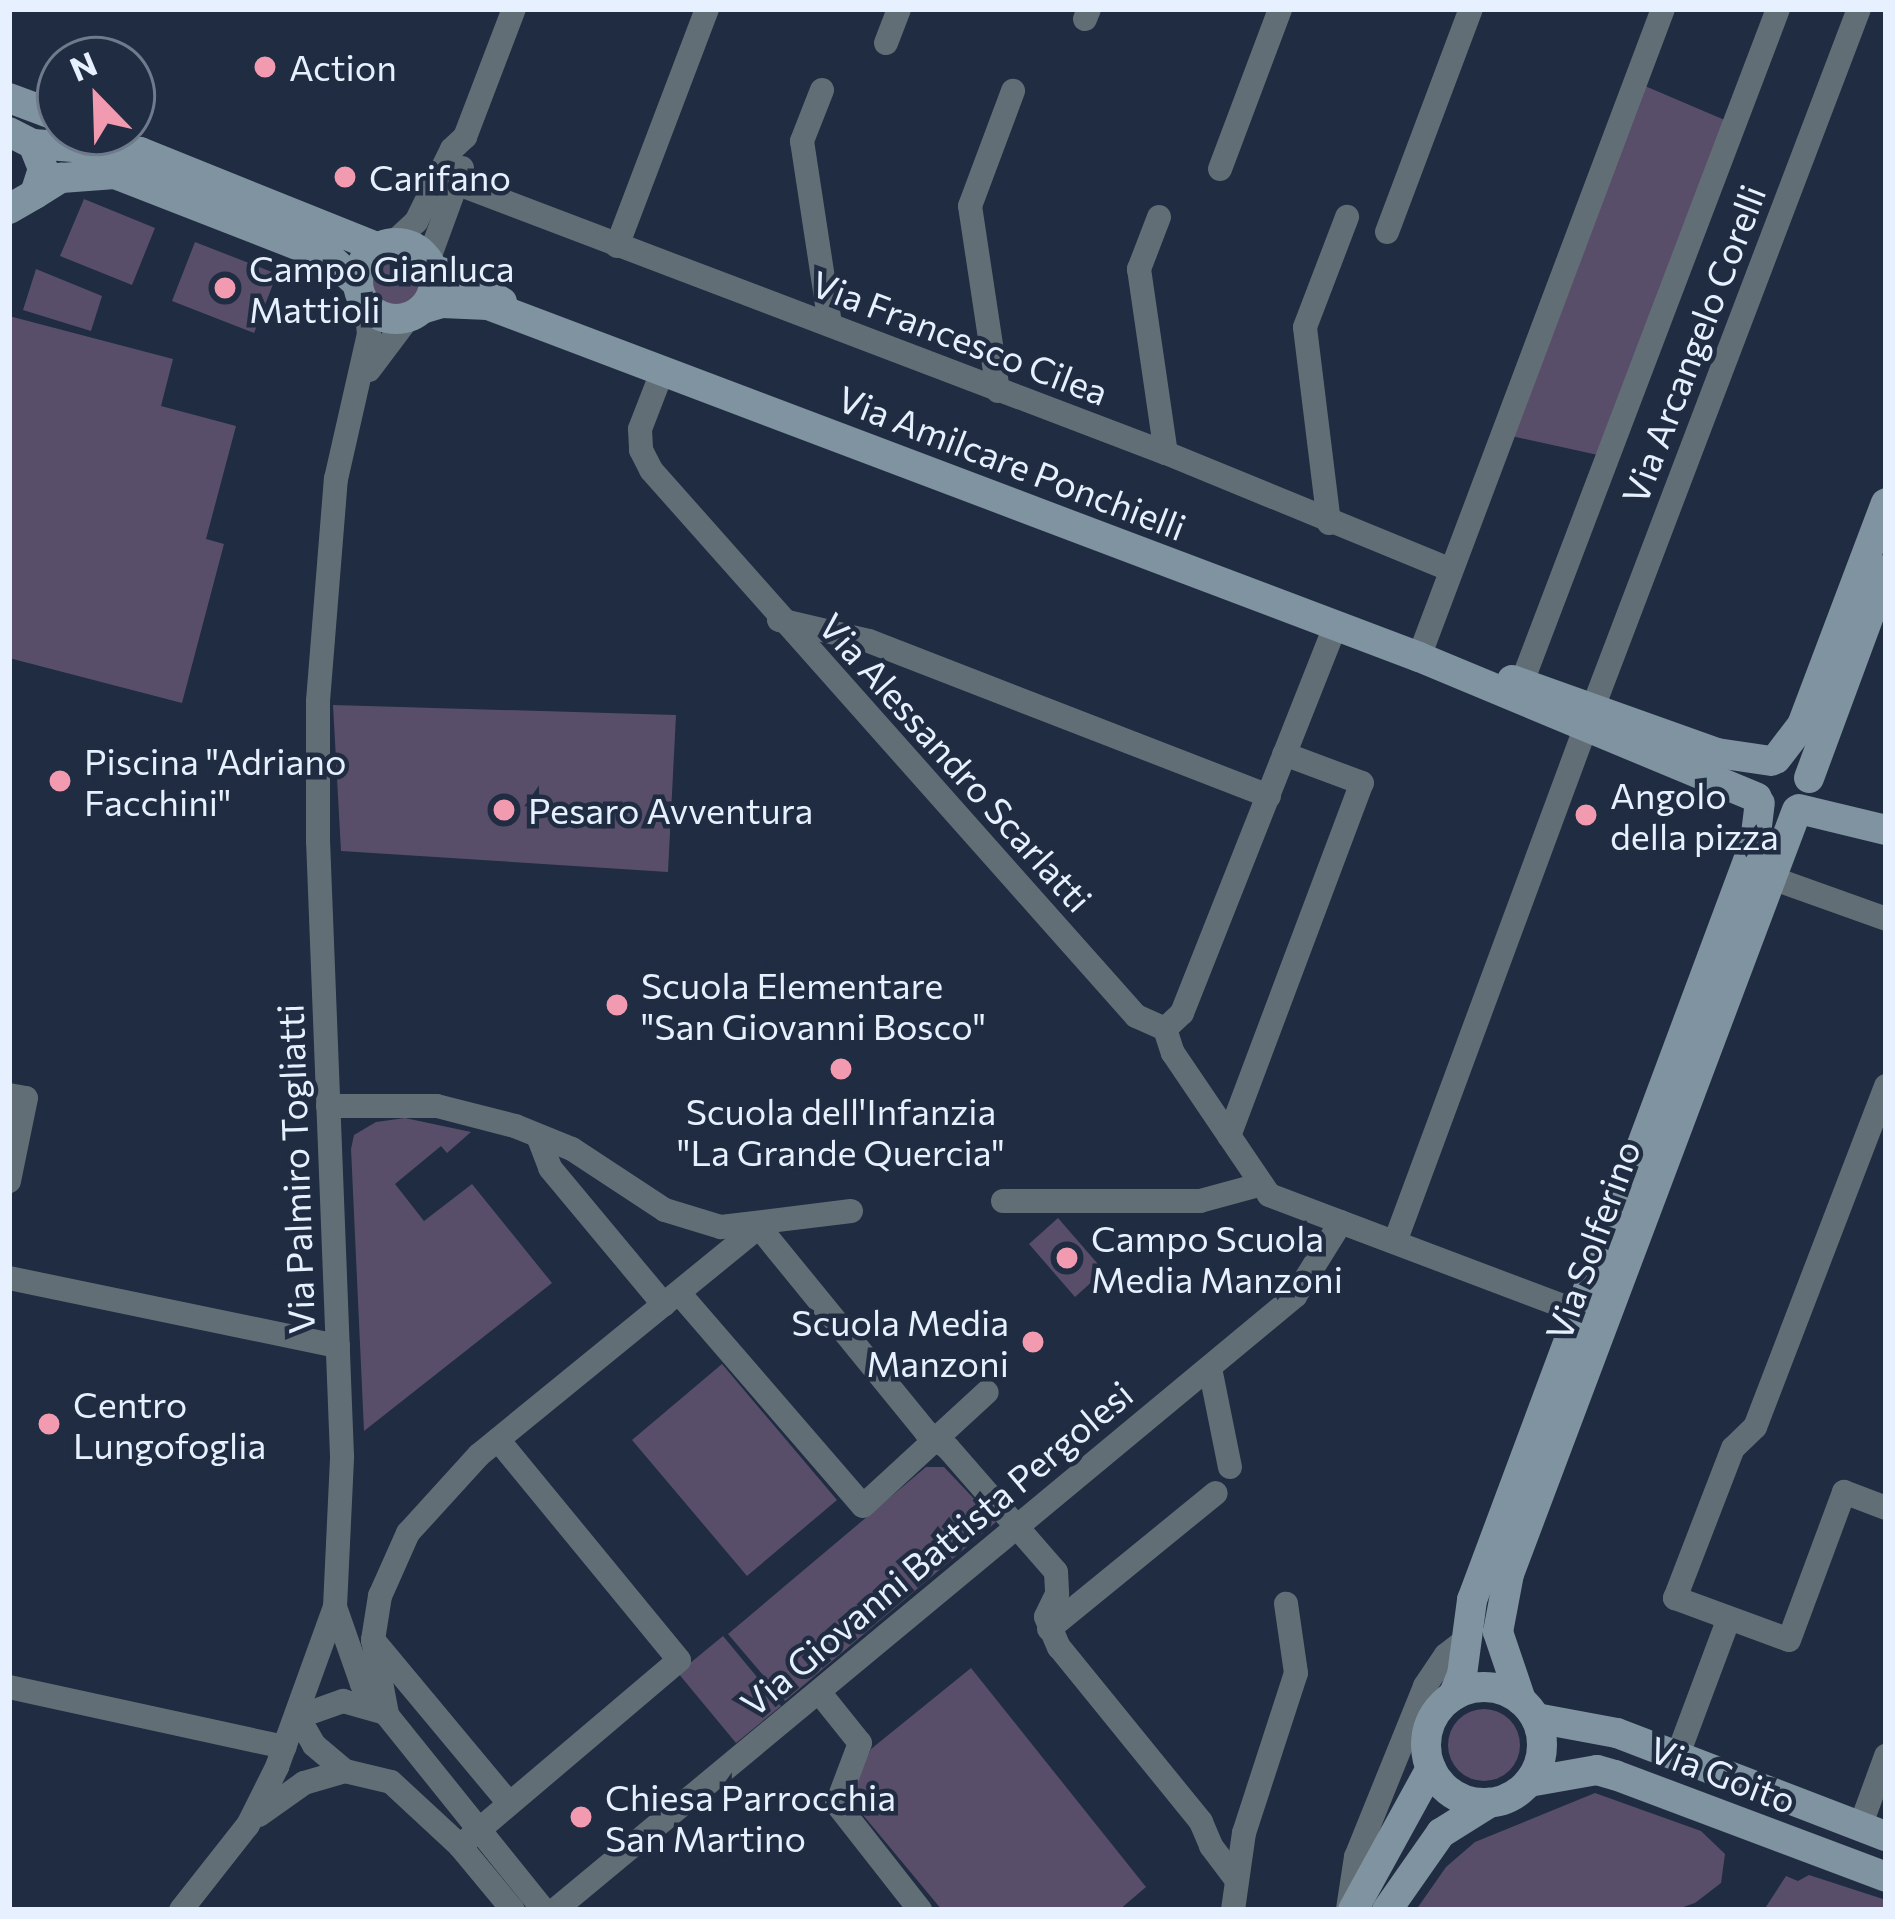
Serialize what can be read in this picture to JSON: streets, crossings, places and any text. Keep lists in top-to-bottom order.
{
  "streets": {
    "main road": ["Via Amilcare Ponchielli", "Via Solferino", "Via Goito"],
    "street": [
      "Via Francesco Cilea",
      "Via Arcangelo Corelli",
      "Via Alessandro Scarlatti",
      "Via Palmiro Togliatti",
      "Via Giovanni Battista Pergolesi"
    ]
  },
  "crossings": [
    ["Via Arcangelo Corelli", "Via Amilcare Ponchielli"],
    ["Via Amilcare Ponchielli", "Via Alessandro Scarlatti"],
    ["Via Amilcare Ponchielli", "Via Palmiro Togliatti"],
    ["Via Amilcare Ponchielli", "Via Solferino"],
    ["Via Solferino", "Via Goito"]
  ],
  "places": [
    "Action",
    "Carifano",
    "Campo Gianluca Mattioli",
    "Piscina \"Adriano Facchini\"",
    "Pesaro Avventura",
    "Angolo della pizza",
    "Scuola Elementare \"San Giovanni Bosco\"",
    "Scuola dell'Infanzia \"La Grande Quercia\"",
    "Campo Scuola Media Manzoni",
    "Scuola Media Manzoni",
    "Centro Lungofoglia",
    "Chiesa Parrocchia San Martino"
  ],
  "north": "top left"
}
